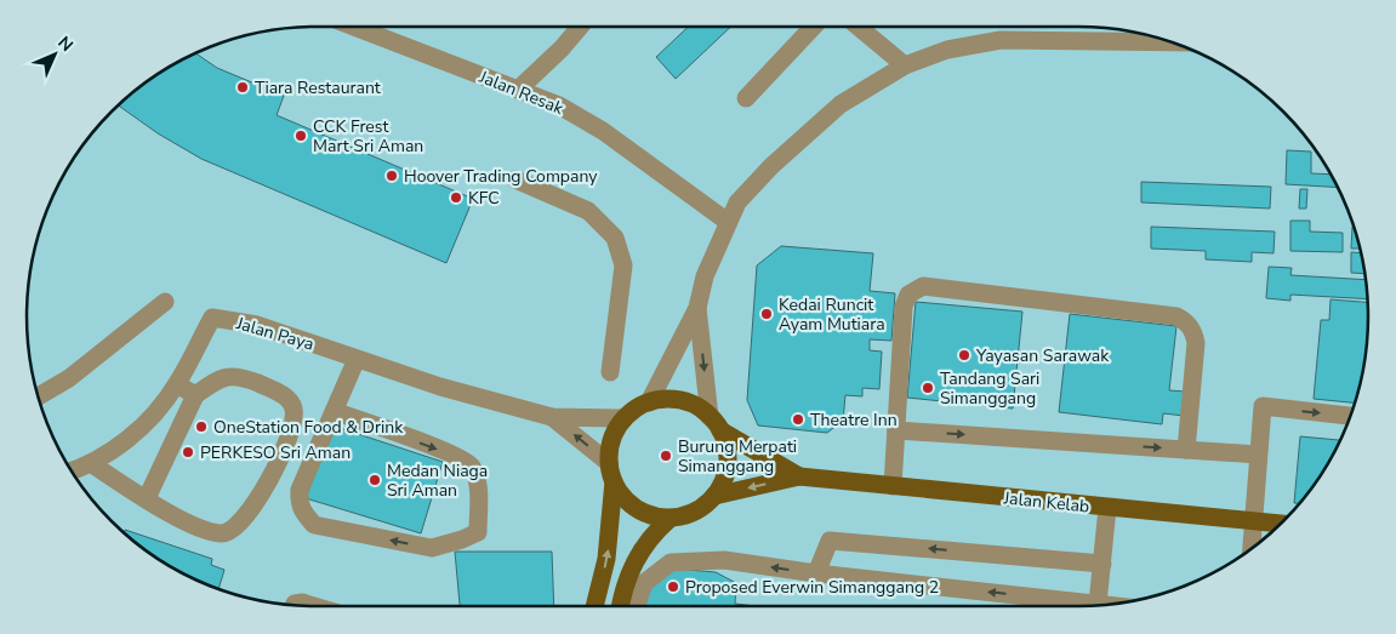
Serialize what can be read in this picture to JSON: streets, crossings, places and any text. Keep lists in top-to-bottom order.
{
  "streets": {
    "main road": ["Jalan Kelab"],
    "street": ["Jalan Resak", "Jalan Paya"]
  },
  "places": [
    "Tiara Restaurant",
    "CCK Frest Mart Sri Aman",
    "Hoover Trading Company",
    "KFC",
    "Kedai Runcit Ayam Mutiara",
    "Yayasan Sarawak",
    "Tandang Sari Simanggang",
    "Theatre Inn",
    "OneStation Food & Drink",
    "PERKESO Sri Aman",
    "Burung Merpati Simanggang",
    "Medan Niaga Sri Aman",
    "Proposed Everwin Simanggang 2"
  ],
  "north": "top right"
}
